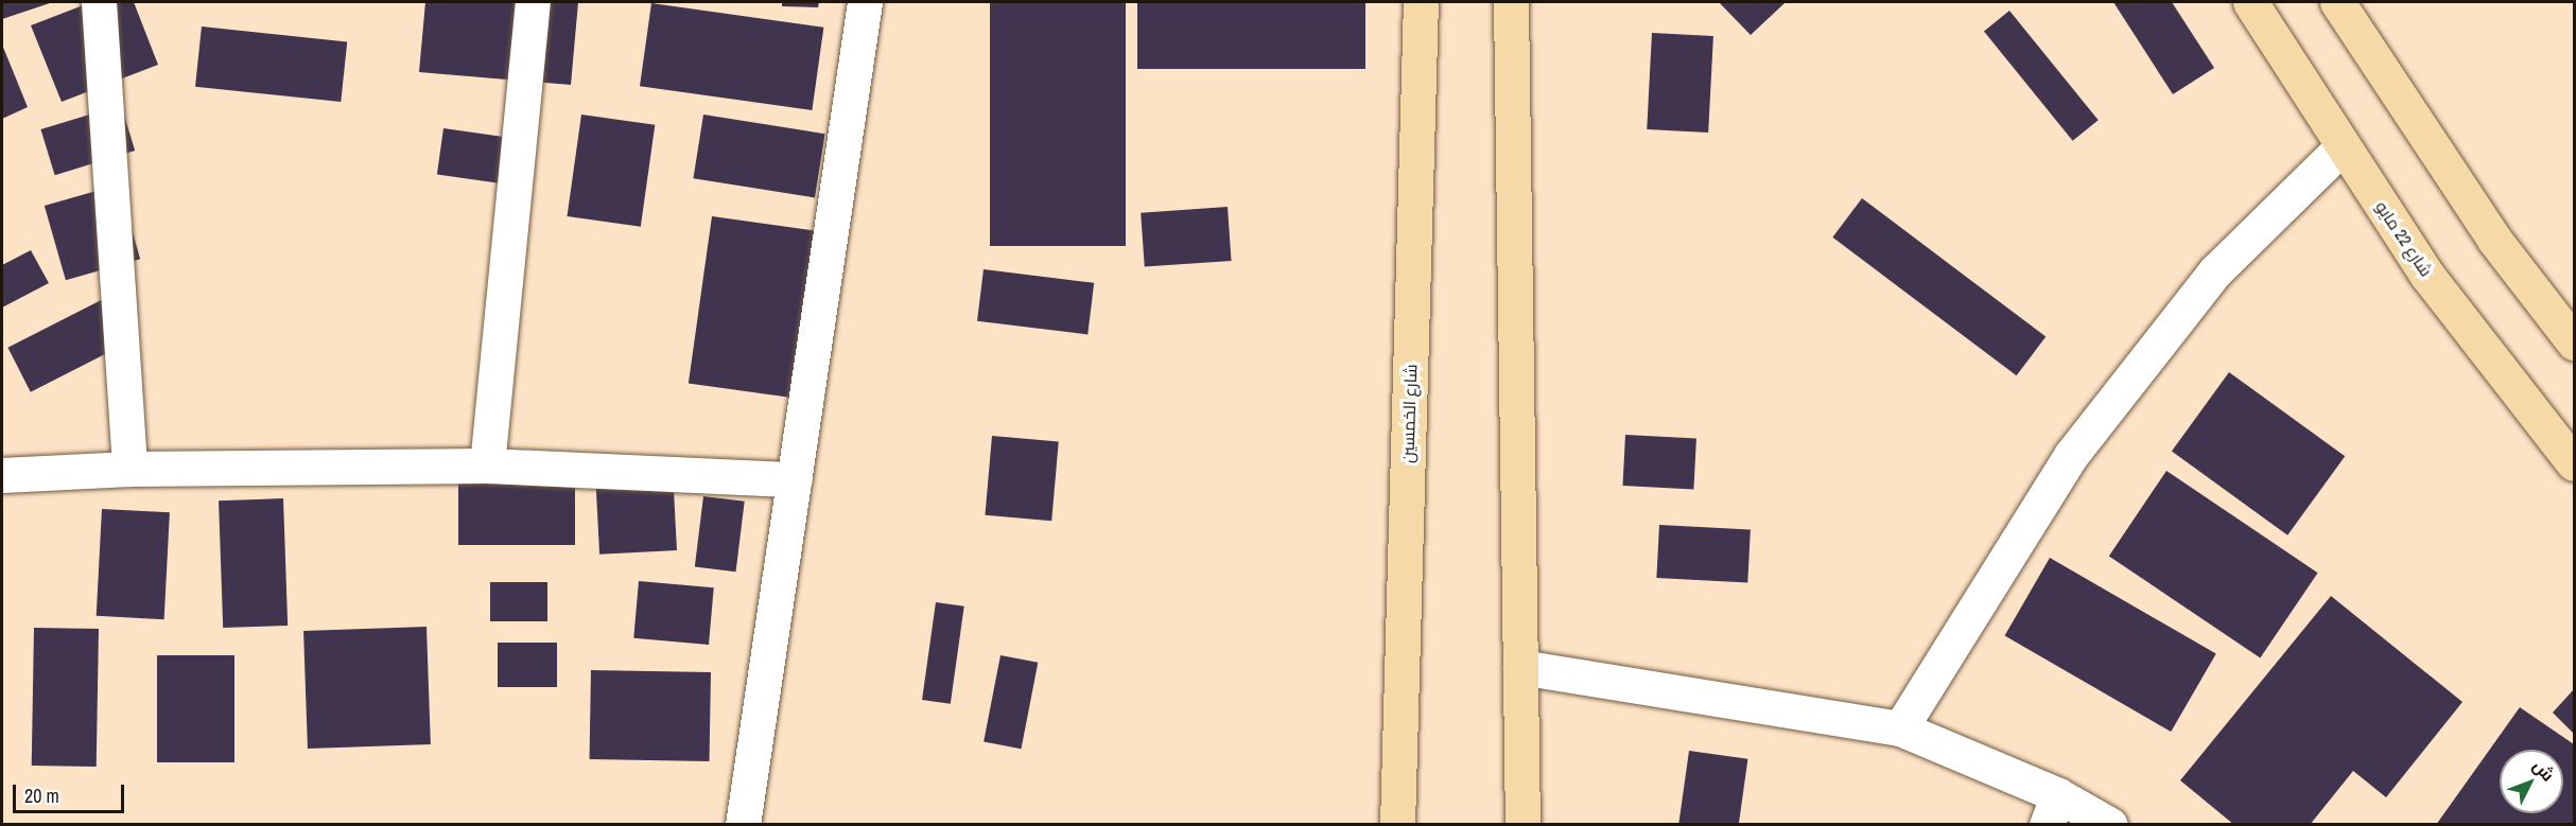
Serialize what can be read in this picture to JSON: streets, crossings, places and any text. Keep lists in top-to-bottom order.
{
  "streets": {
    "main road": ["شارع 22 مايو", "شارع الخمسين"]
  },
  "scale_bar": "20 m",
  "north": "top right"
}
